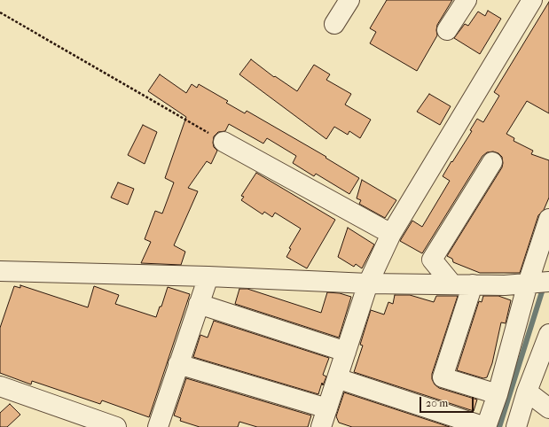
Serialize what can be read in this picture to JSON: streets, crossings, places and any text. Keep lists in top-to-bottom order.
{
  "scale_bar": "20 m"
}
